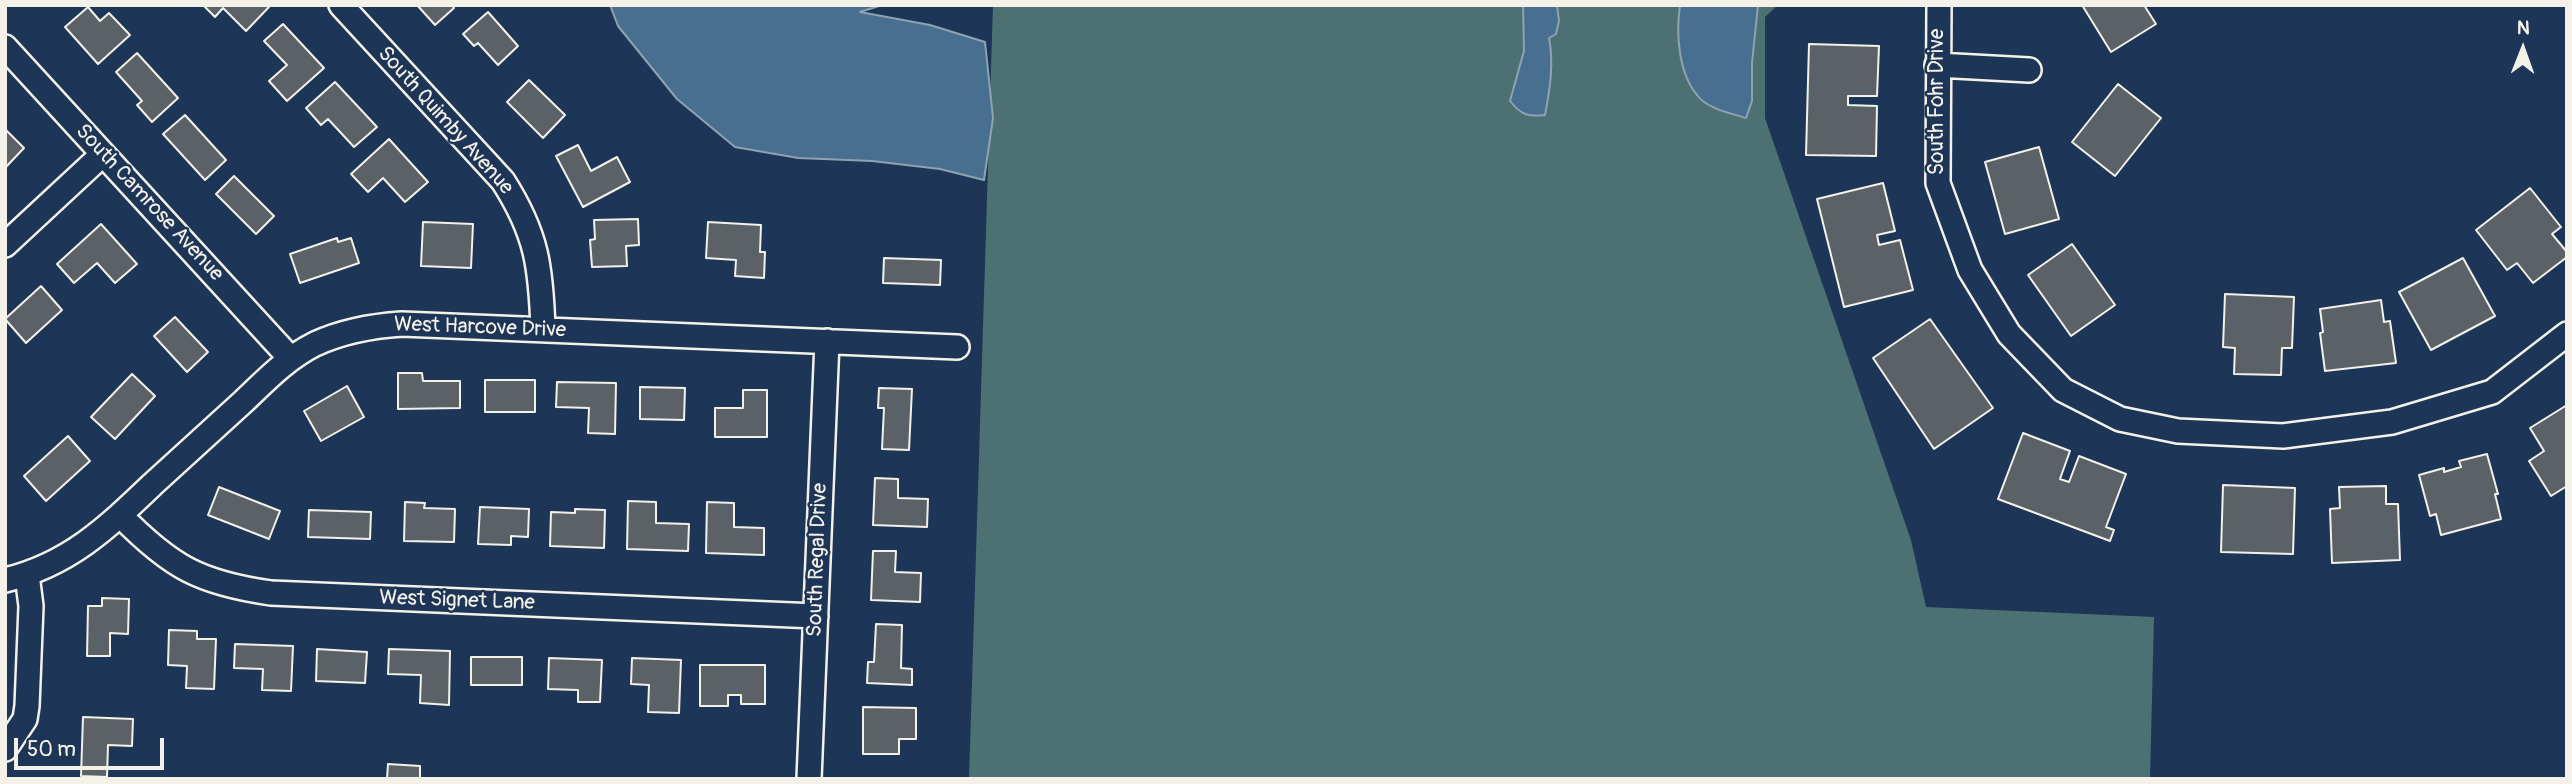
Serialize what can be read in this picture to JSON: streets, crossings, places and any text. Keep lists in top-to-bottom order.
{
  "streets": {
    "street": [
      "South Fohr Drive",
      "South Quimby Avenue",
      "South Camrose Avenue",
      "West Harcove Drive",
      "South Regal Drive",
      "West Signet Lane"
    ]
  },
  "crossings": [
    ["South Quimby Avenue", "West Harcove Drive"],
    ["South Camrose Avenue", "West Harcove Drive"],
    ["West Harcove Drive", "South Regal Drive"],
    ["West Harcove Drive", "West Signet Lane"],
    ["South Regal Drive", "West Signet Lane"]
  ],
  "scale_bar": "50 m",
  "north": "top"
}
